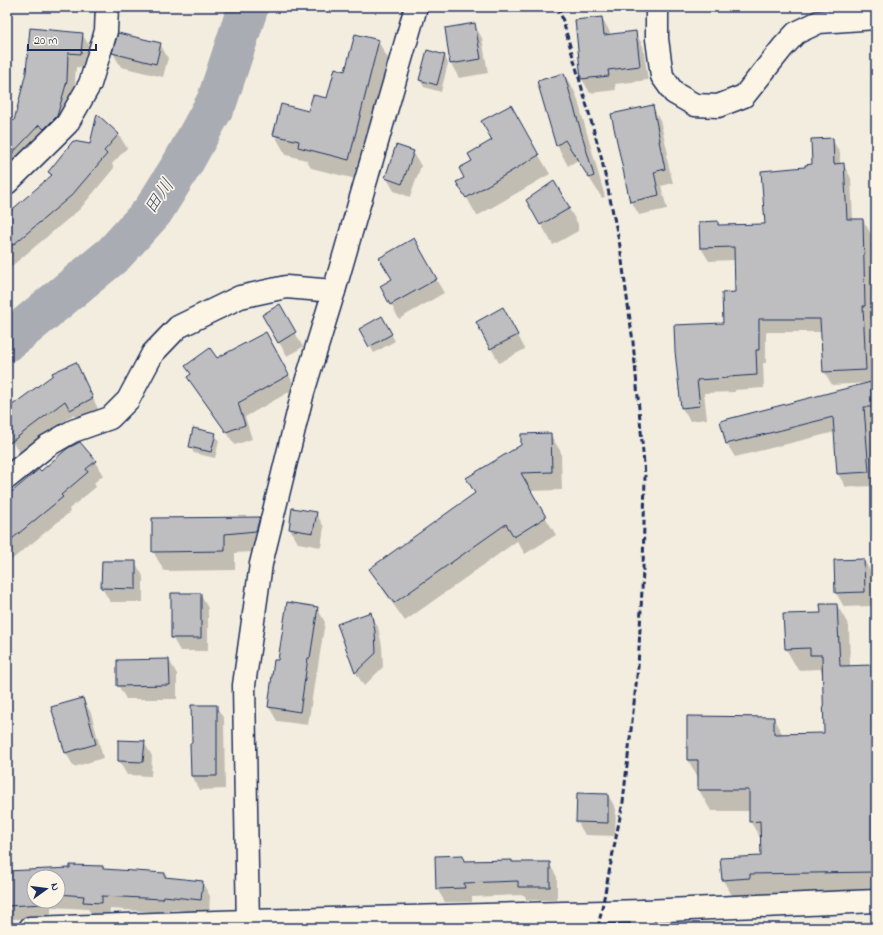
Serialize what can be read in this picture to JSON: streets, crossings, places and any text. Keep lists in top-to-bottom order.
{
  "water": ["田川"],
  "scale_bar": "20 m",
  "north": "right"
}
